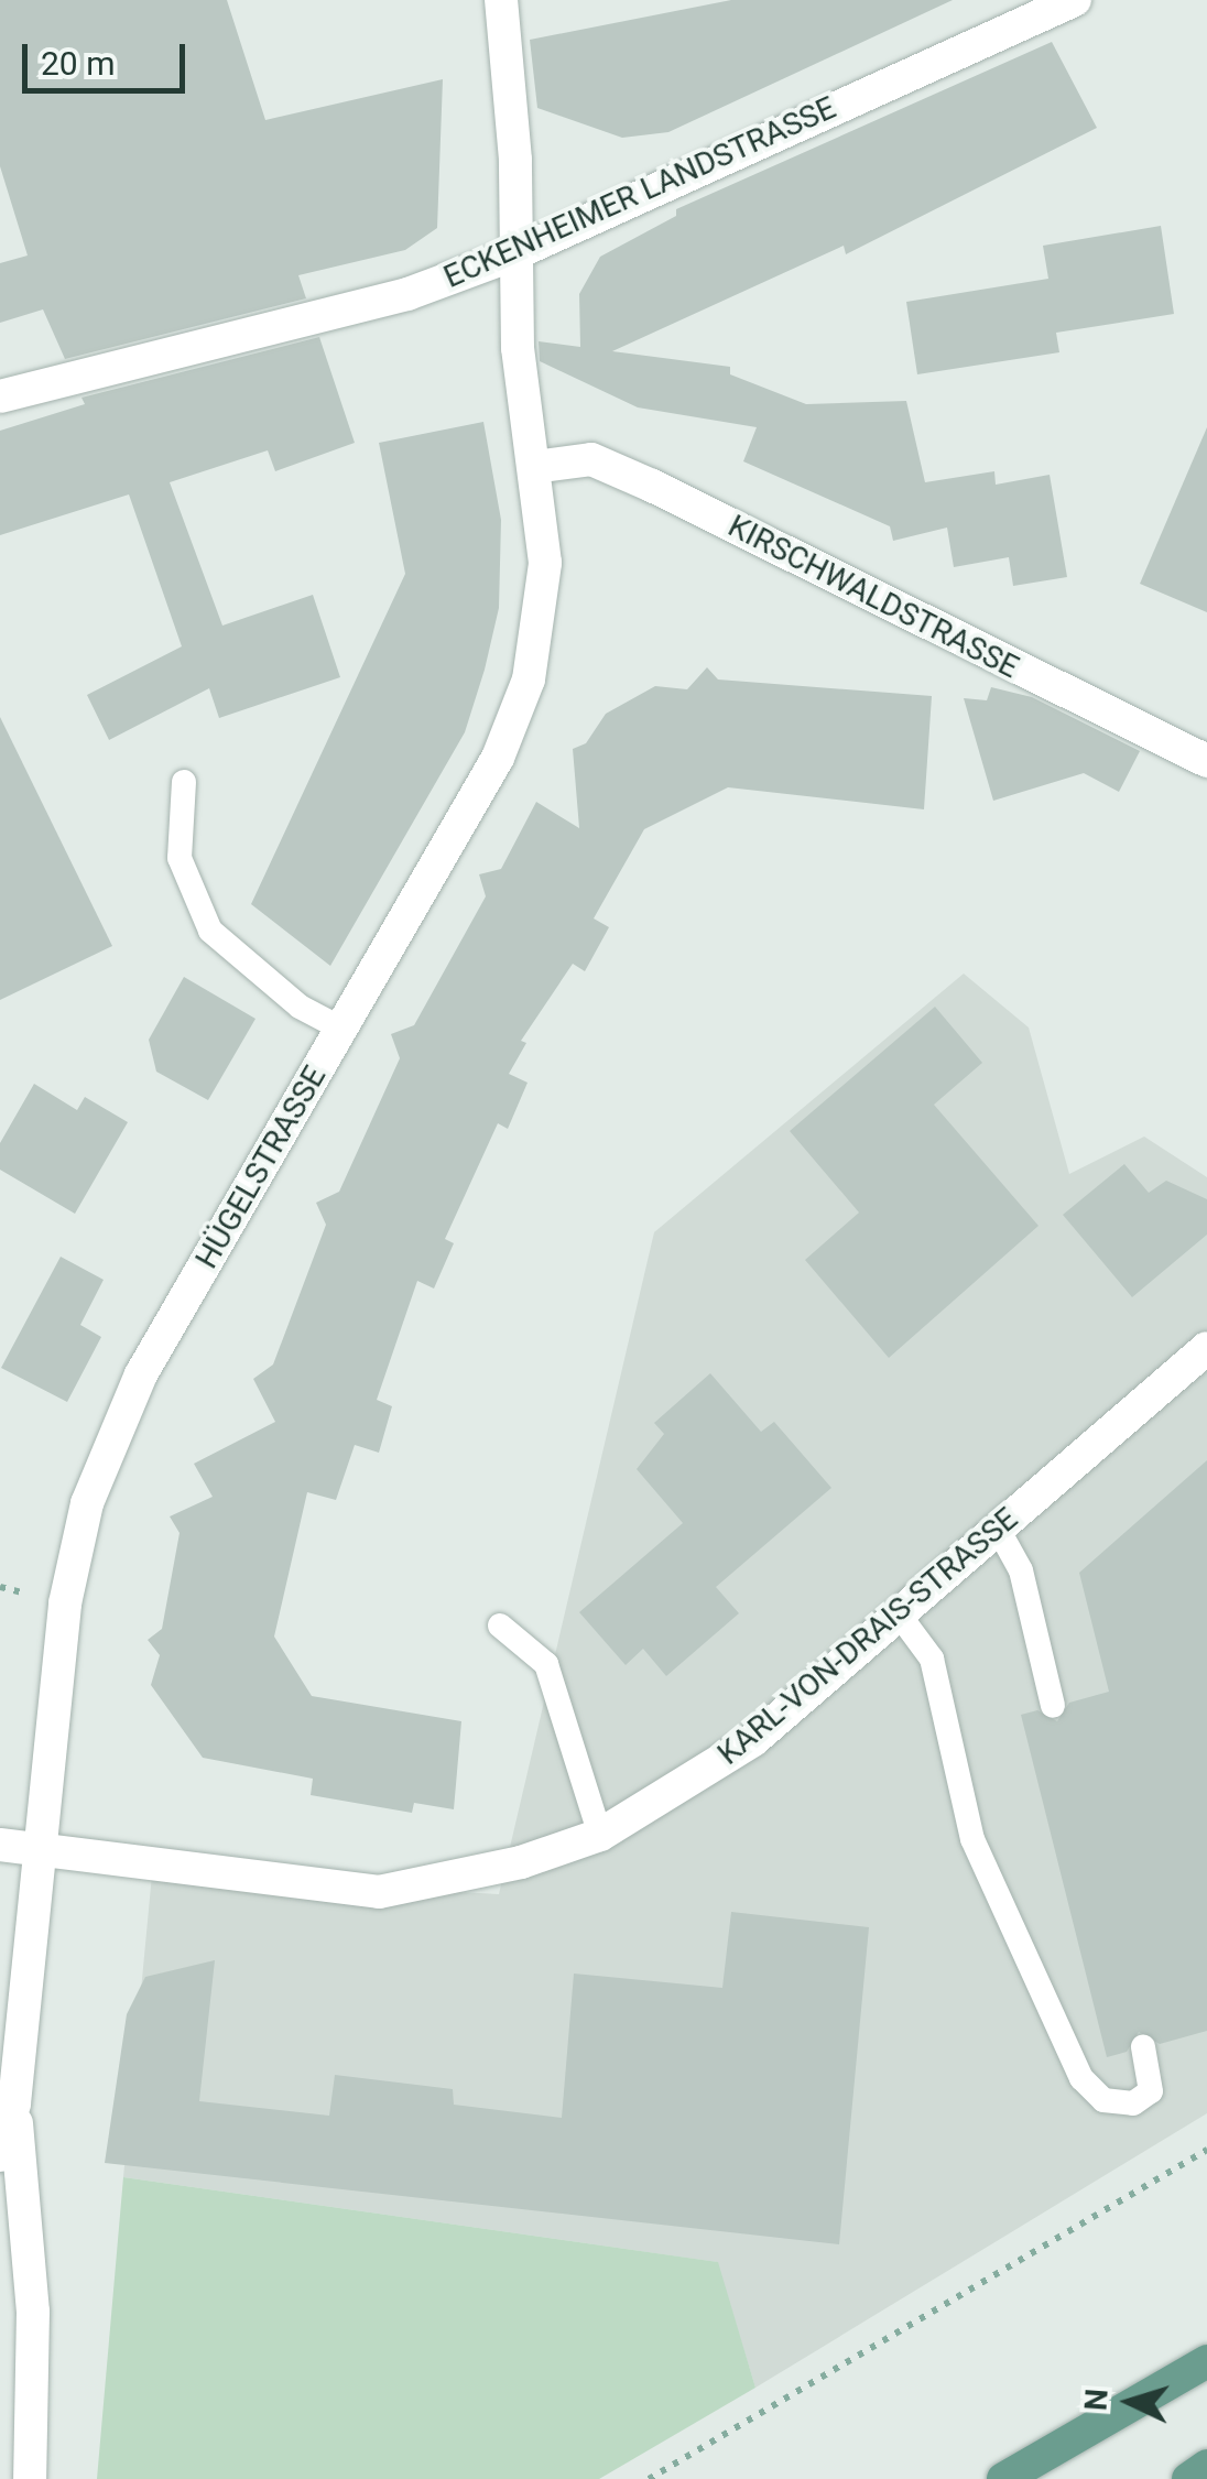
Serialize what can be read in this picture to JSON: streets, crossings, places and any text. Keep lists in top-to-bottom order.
{
  "streets": {
    "street": [
      "ECKENHEIMER LANDSTRASSE",
      "KIRSCHWALDSTRASSE",
      "HÜGELSTRASSE",
      "KARL-VON-DRAIS-STRASSE"
    ]
  },
  "crossings": [
    ["ECKENHEIMER LANDSTRASSE", "HÜGELSTRASSE"],
    ["KIRSCHWALDSTRASSE", "HÜGELSTRASSE"],
    ["HÜGELSTRASSE", "KARL-VON-DRAIS-STRASSE"]
  ],
  "scale_bar": "20 m",
  "north": "left"
}
